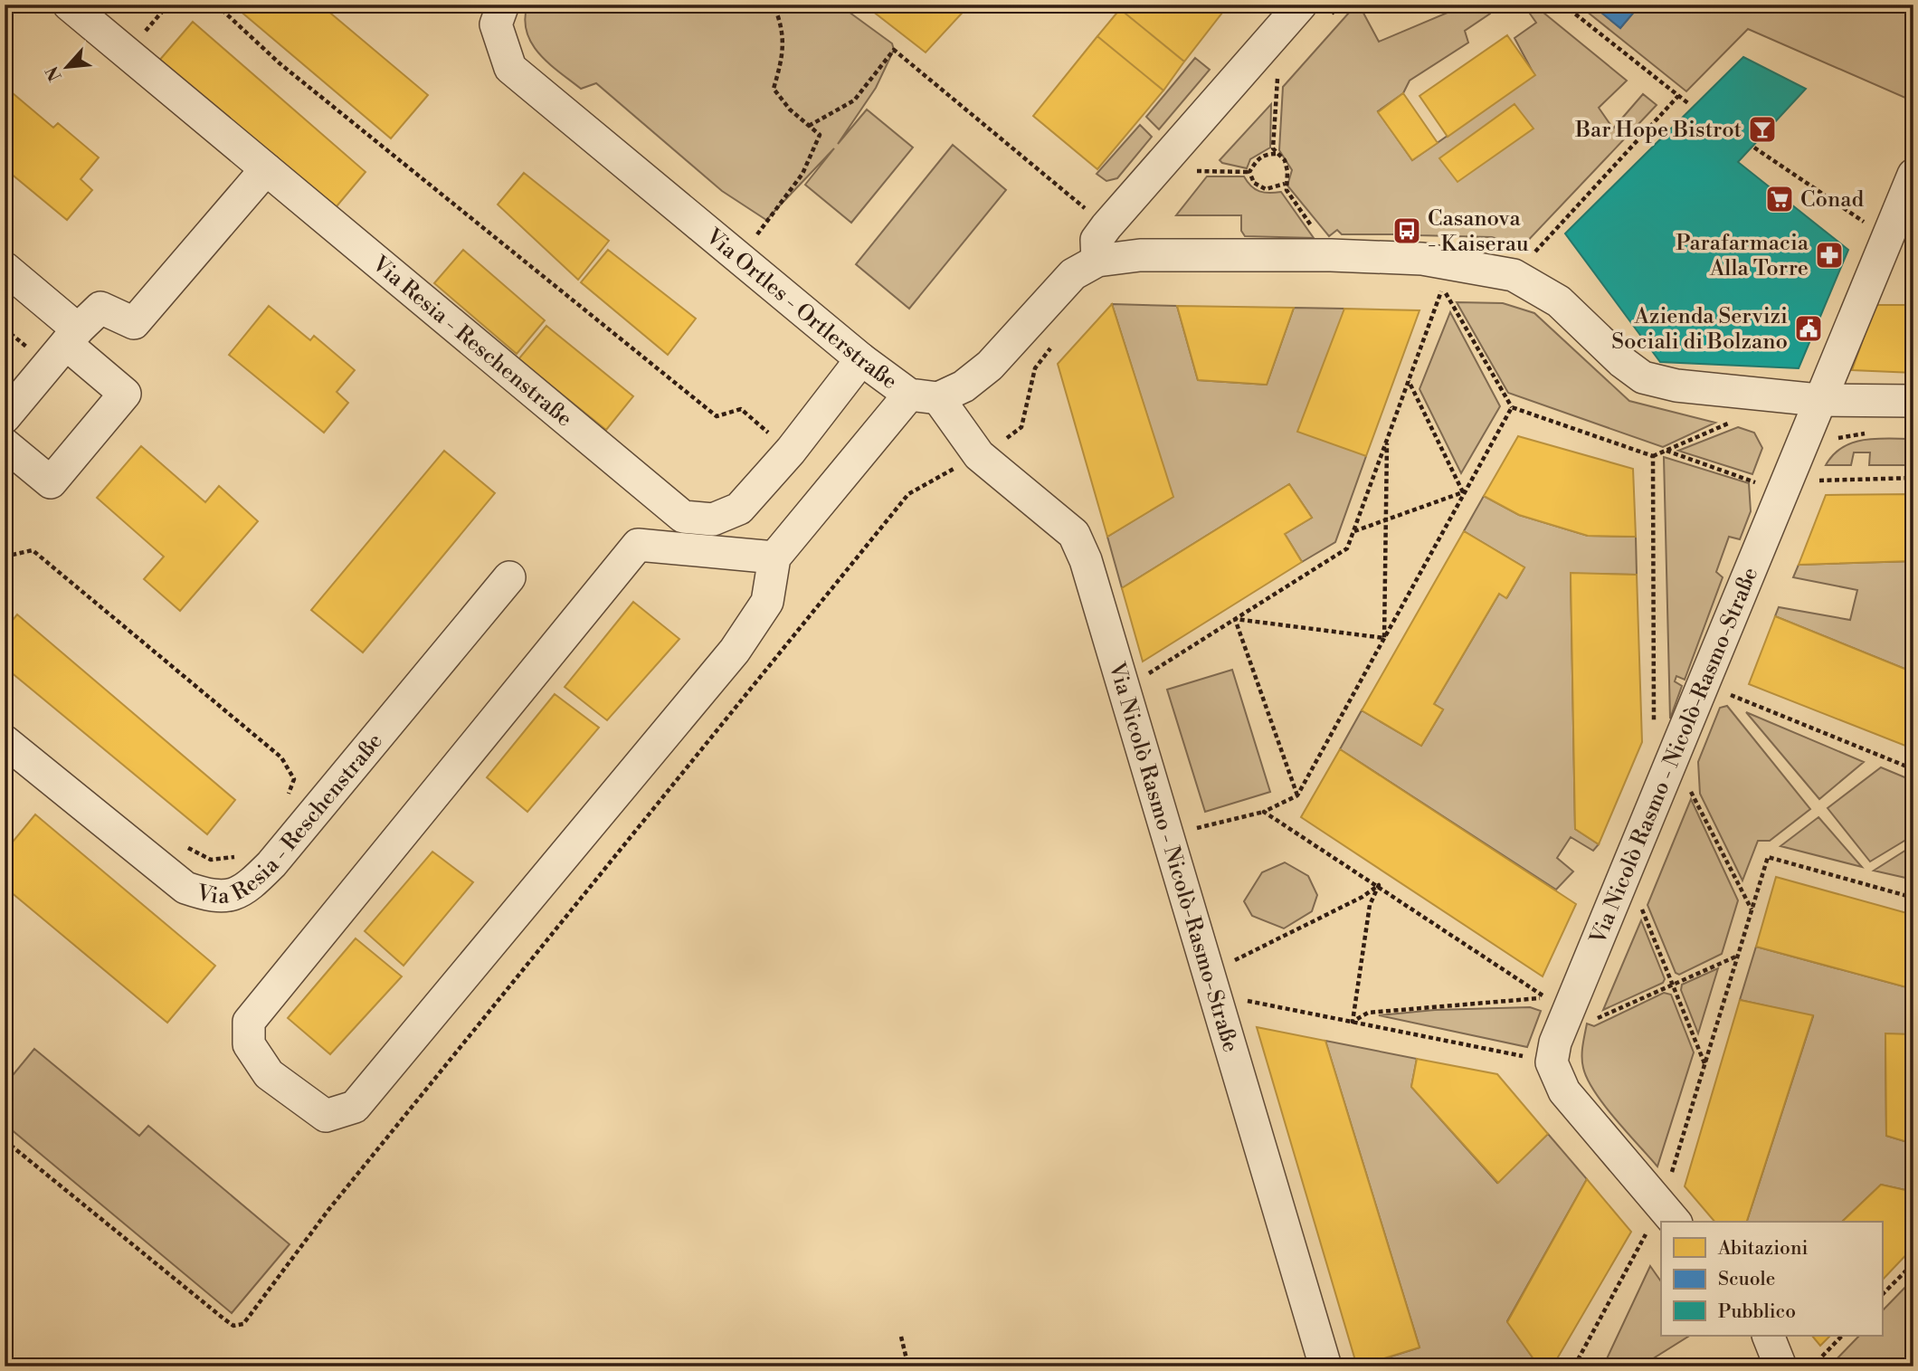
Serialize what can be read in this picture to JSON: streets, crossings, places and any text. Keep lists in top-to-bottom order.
{
  "streets": {
    "street": ["Via Ortles - Ortlerstraße", "Via Resia - Reschenstraße", "Via Nicolò Rasmo - Nicolò-Rasmo-Straße"]
  },
  "crossings": [
    ["Via Ortles - Ortlerstraße", "Via Resia - Reschenstraße"],
    ["Via Ortles - Ortlerstraße", "Via Nicolò Rasmo - Nicolò-Rasmo-Straße"]
  ],
  "places": {
    "bar": ["Bar Hope Bistrot"],
    "supermarket": ["Conad"],
    "bus stop": ["Casanova - Kaiserau"],
    "pharmacy": ["Parafarmacia Alla Torre"],
    "public building": ["Azienda Servizi Sociali di Bolzano"]
  },
  "legend": ["Abitazioni", "Scuole", "Pubblico"],
  "north": "bottom left"
}
